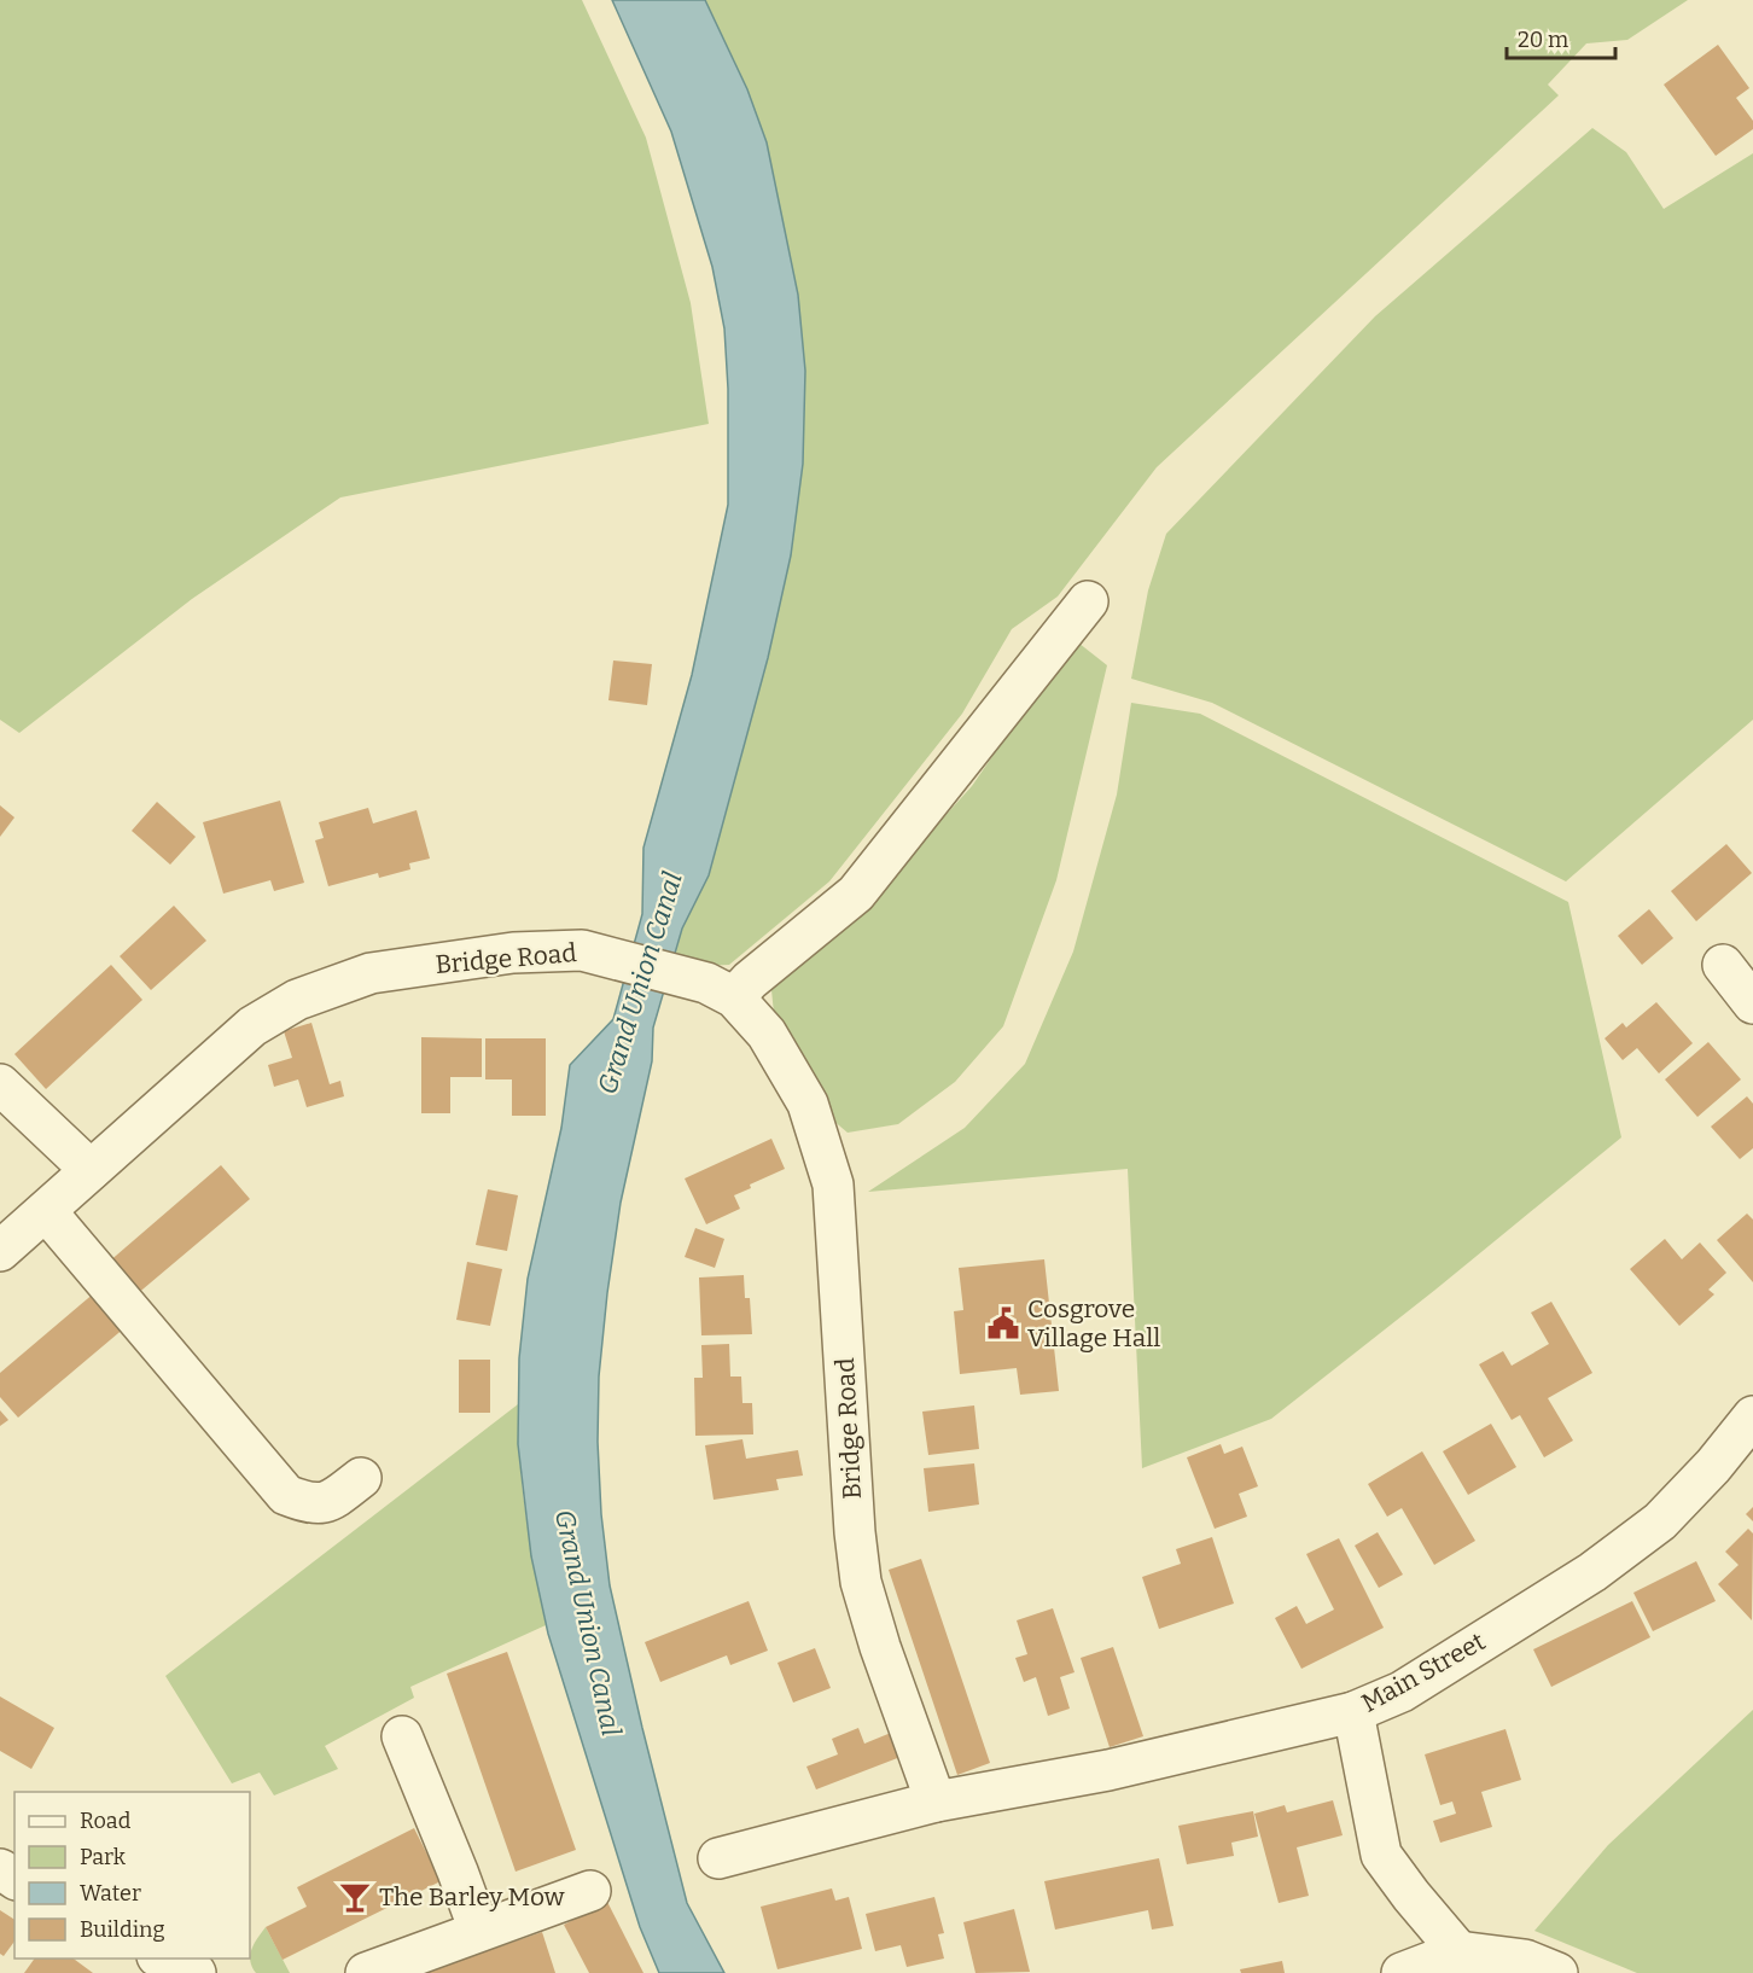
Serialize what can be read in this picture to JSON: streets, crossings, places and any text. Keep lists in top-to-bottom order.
{
  "streets": {
    "street": ["Bridge Road", "Main Street"]
  },
  "crossings": [
    ["Bridge Road", "Main Street"]
  ],
  "water": ["Grand Union Canal"],
  "places": {
    "public building": ["Cosgrove Village Hall"],
    "bar": ["The Barley Mow"]
  },
  "legend": [
    "Road",
    "Park",
    "Water",
    "Building"
  ],
  "scale_bar": "20 m"
}
